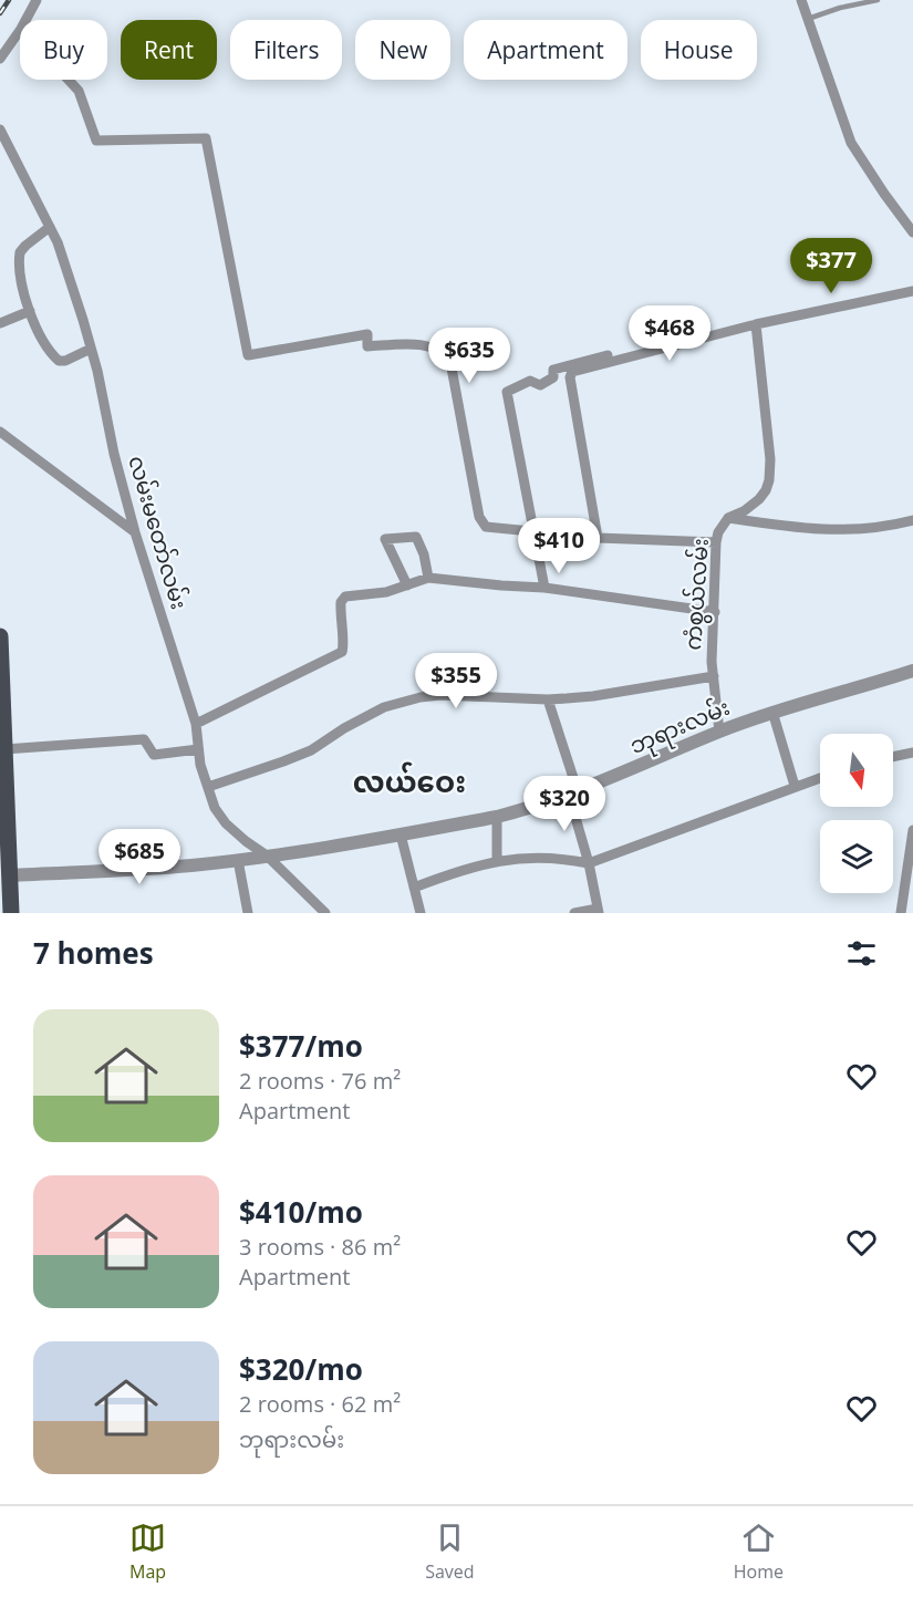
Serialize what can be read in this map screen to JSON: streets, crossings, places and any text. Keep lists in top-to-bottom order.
{
  "streets": {
    "street": ["လမ်းမတော်လမ်း", "ကံစွယ်လမ်း", "ဘုရားလမ်း"]
  },
  "crossings": [
    ["လမ်းမတော်လမ်း", "ဘုရားလမ်း"],
    ["ကံစွယ်လမ်း", "ဘုရားလမ်း"]
  ],
  "districts": ["လယ်ဝေး"],
  "north": "bottom",
  "page": {
    "chip": [
      "Buy",
      "Rent",
      "Filters",
      "New",
      "Apartment",
      "House"
    ],
    "price": [
      "$377",
      "$468",
      "$635",
      "$410",
      "$355",
      "$320",
      "$685"
    ],
    "heading": "7 homes",
    "list": [
      {
        "name": "$377/mo",
        "note": "2 rooms · 76 m² · Apartment"
      },
      {
        "name": "$410/mo",
        "note": "3 rooms · 86 m² · Apartment"
      },
      {
        "name": "$320/mo",
        "note": "2 rooms · 62 m² · ဘုရားလမ်း"
      }
    ],
    "tabs": ["Map", "Saved", "Home"]
  }
}
